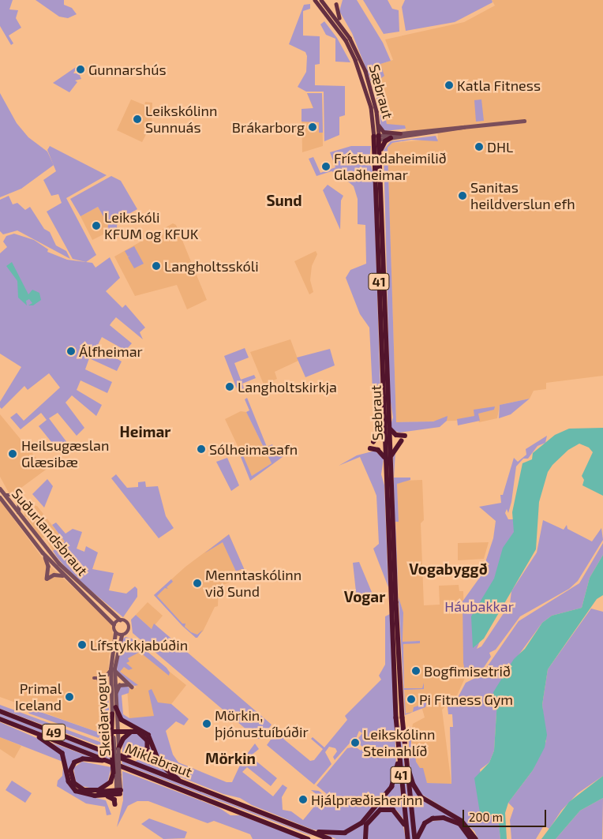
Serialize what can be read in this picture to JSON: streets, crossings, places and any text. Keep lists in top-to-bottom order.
{
  "streets": {
    "highway": [
      "Sæbraut",
      "41",
      "49",
      "Miklabraut"
    ],
    "main road": ["Suðurlandsbraut", "Skeiðarvogur"]
  },
  "crossings": [
    ["Sæbraut", "41"],
    ["Suðurlandsbraut", "Skeiðarvogur"]
  ],
  "districts": [
    "Sund",
    "Heimar",
    "Vogabyggð",
    "Vogar",
    "Mörkin"
  ],
  "parks": ["Háubakkar"],
  "places": [
    "Gunnarshús",
    "Katla Fitness",
    "Leikskólinn Sunnuás",
    "Brákarborg",
    "DHL",
    "Frístundaheimilið Glaðheimar",
    "Sanitas heildverslun efh",
    "Leikskóli KFUM og KFUK",
    "Langholtsskóli",
    "Álfheimar",
    "Langholtskirkja",
    "Sólheimasafn",
    "Heilsugæslan Glæsibæ",
    "Menntaskólinn við Sund",
    "Lífstykkjabúðin",
    "Bogfimisetrið",
    "Primal Iceland",
    "Pi Fitness Gym",
    "Mörkin, þjónustuíbúðir",
    "Leikskólinn Steinahlíð",
    "Hjálpræðisherinn"
  ],
  "scale_bar": "200 m"
}
